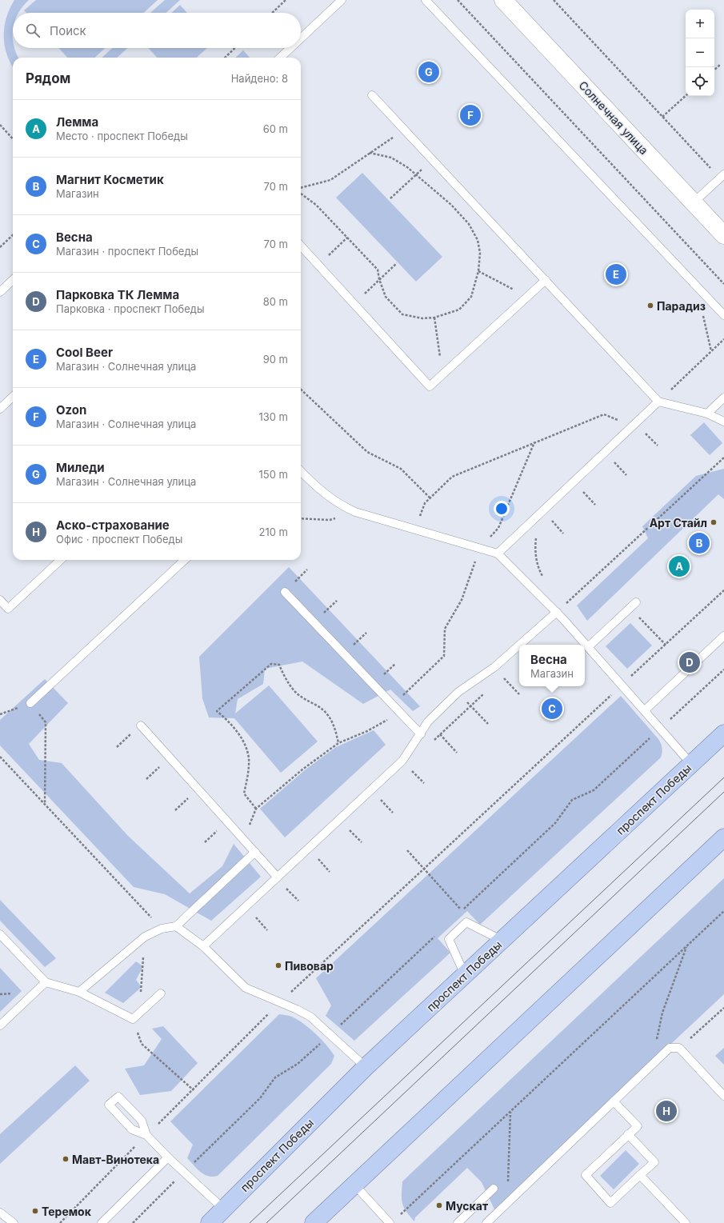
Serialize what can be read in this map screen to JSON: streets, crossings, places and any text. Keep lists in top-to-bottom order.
{
  "streets": {
    "main road": ["проспект Победы"],
    "street": ["Солнечная улица"]
  },
  "places": [
    "Парадиз",
    "Арт Стайл",
    "Пивовар",
    "Мавт-Винотека",
    "Мускат",
    "Теремок"
  ],
  "page": {
    "map_buttons": ["+", "−"],
    "search": "Поиск",
    "heading": ["Рядом", "Найдено: 8"],
    "pins": [
      "G",
      "F",
      "E",
      "B",
      "A",
      "D",
      "C",
      "H"
    ],
    "list": [
      {
        "mark": "A",
        "name": "Лемма",
        "note": "Место · проспект Победы",
        "value": "60 m"
      },
      {
        "mark": "B",
        "name": "Магнит Косметик",
        "note": "Магазин",
        "value": "70 m"
      },
      {
        "mark": "C",
        "name": "Весна",
        "note": "Магазин · проспект Победы",
        "value": "70 m"
      },
      {
        "mark": "D",
        "name": "Парковка ТК Лемма",
        "note": "Парковка · проспект Победы",
        "value": "80 m"
      },
      {
        "mark": "E",
        "name": "Cool Beer",
        "note": "Магазин · Солнечная улица",
        "value": "90 m"
      },
      {
        "mark": "F",
        "name": "Ozon",
        "note": "Магазин · Солнечная улица",
        "value": "130 m"
      },
      {
        "mark": "G",
        "name": "Миледи",
        "note": "Магазин · Солнечная улица",
        "value": "150 m"
      },
      {
        "mark": "H",
        "name": "Аско-страхование",
        "note": "Офис · проспект Победы",
        "value": "210 m"
      }
    ],
    "popup": ["Весна", "Магазин"]
  }
}
